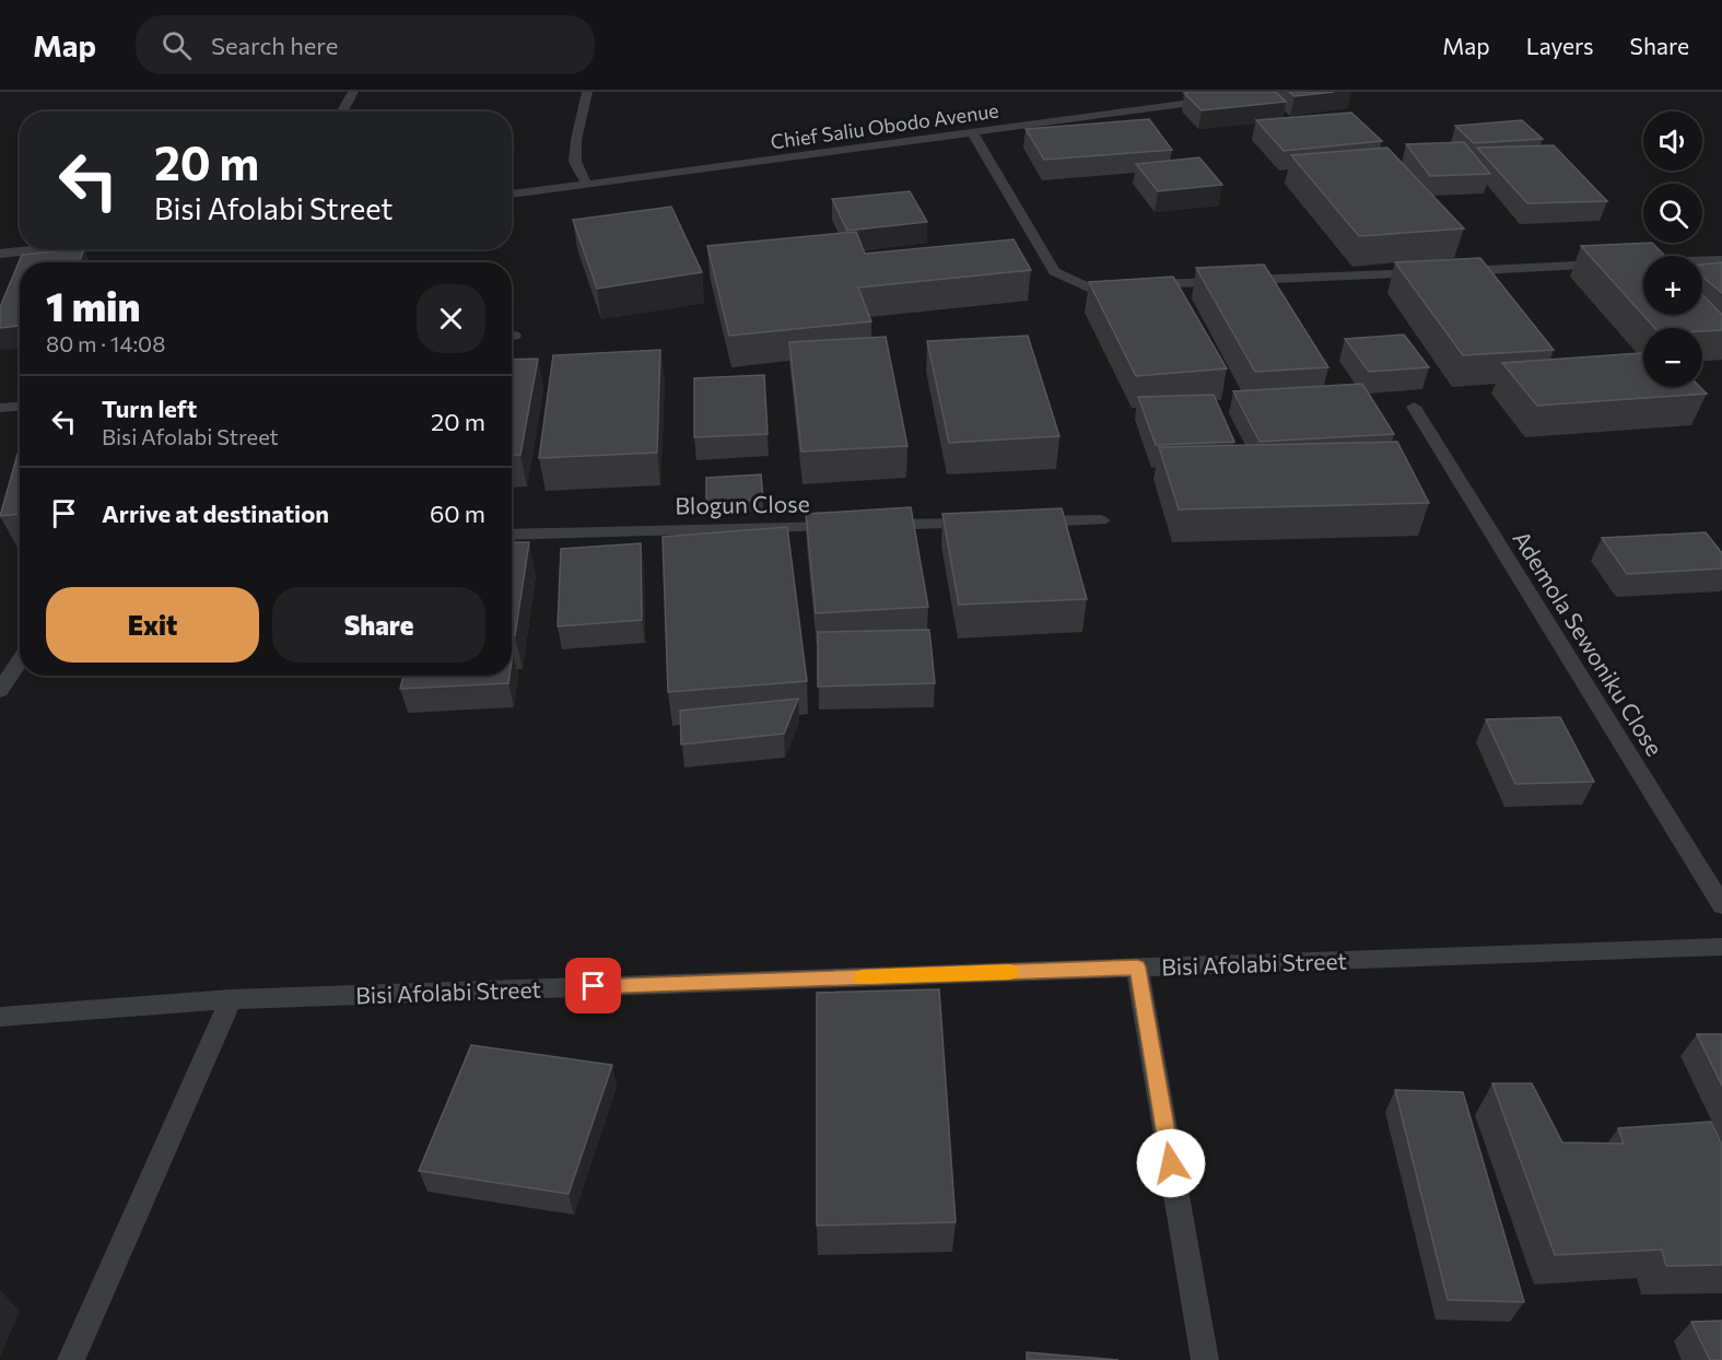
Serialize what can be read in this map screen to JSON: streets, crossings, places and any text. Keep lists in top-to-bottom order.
{
  "streets": {
    "street": [
      "Chief Saliu Obodo Avenue",
      "Blogun Close",
      "Ademola Sewoniku Close",
      "Bisi Afolabi Street"
    ]
  },
  "page": {
    "header": "Map",
    "search": "Search here",
    "nav": ["Map", "Layers", "Share"],
    "map_buttons": ["+", "−"],
    "turn": ["20 m", "Bisi Afolabi Street"],
    "heading": ["1 min", "80 m · 14:08"],
    "list": [
      {
        "name": "Turn left",
        "note": "Bisi Afolabi Street",
        "value": "20 m"
      },
      {
        "name": "Arrive at destination",
        "value": "60 m"
      }
    ],
    "buttons": ["Exit", "Share"]
  }
}
